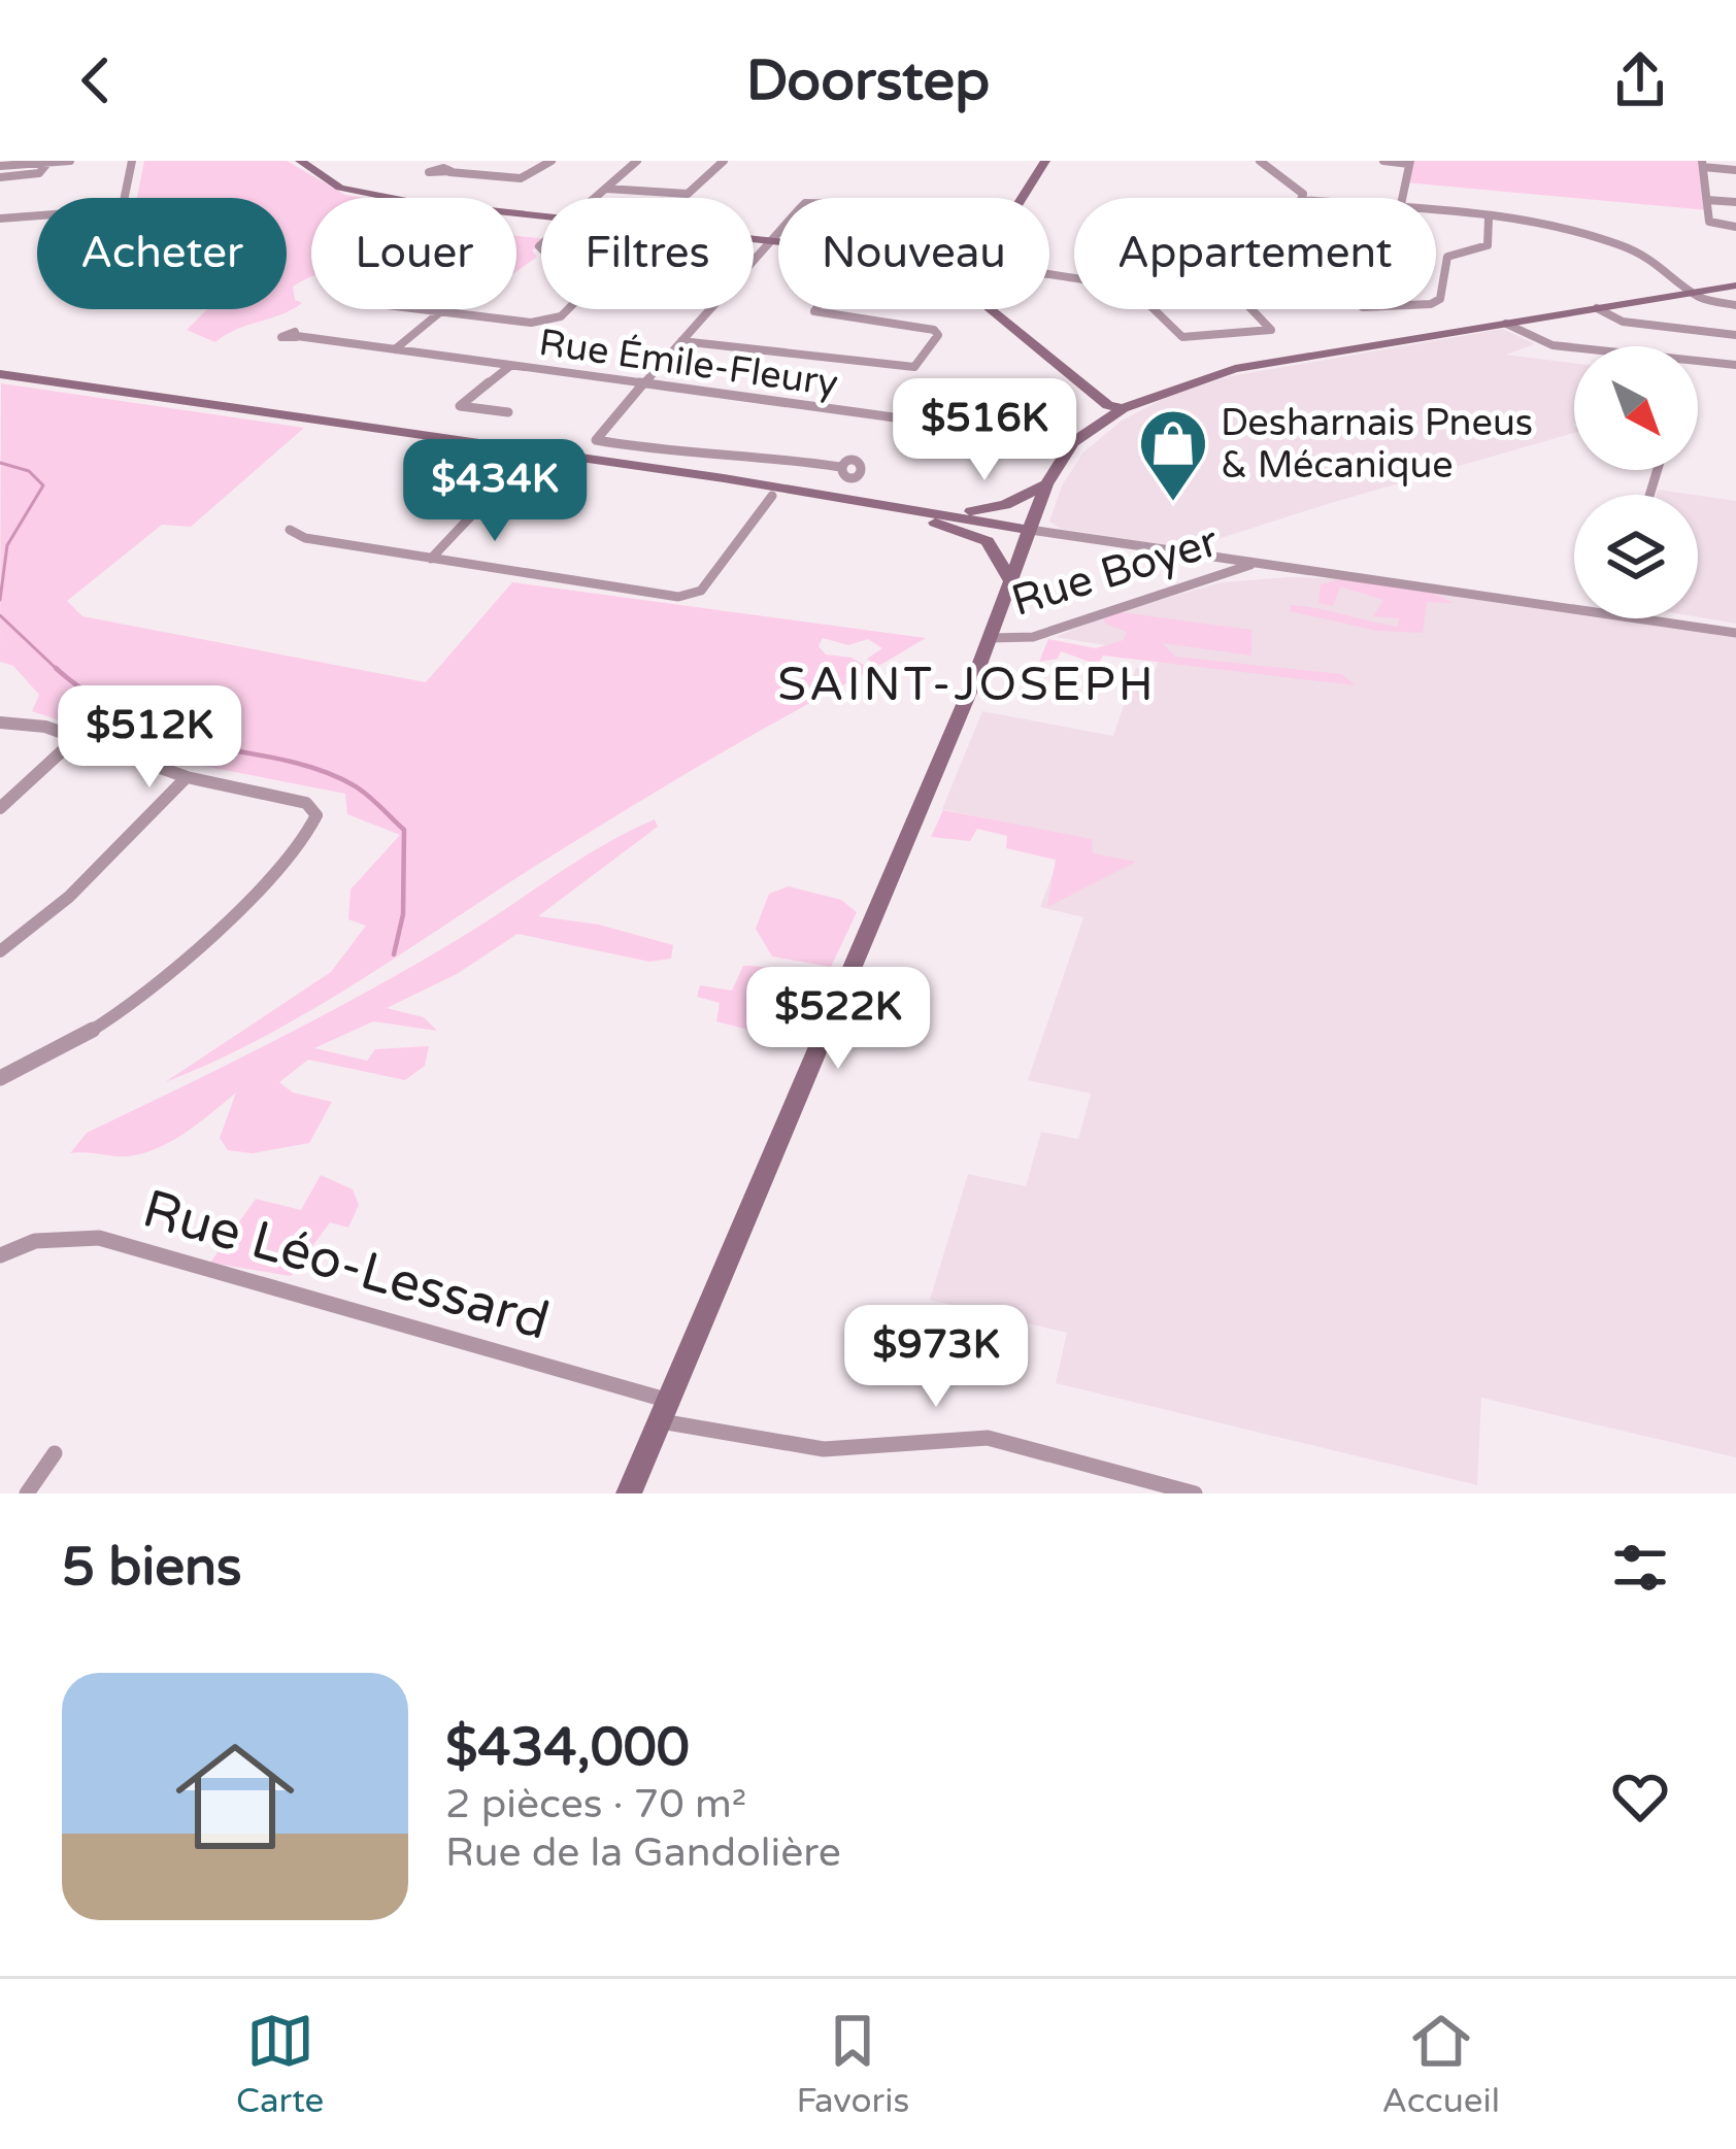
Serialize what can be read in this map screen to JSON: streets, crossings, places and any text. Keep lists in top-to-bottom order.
{
  "streets": {
    "street": ["Rue Émile-Fleury", "Rue Boyer", "Rue Léo-Lessard"]
  },
  "districts": ["SAINT-JOSEPH"],
  "places": {
    "shop": ["Desharnais Pneus & Mécanique"]
  },
  "north": "bottom right",
  "page": {
    "header": "Doorstep",
    "chip": [
      "Acheter",
      "Louer",
      "Filtres",
      "Nouveau",
      "Appartement"
    ],
    "price": [
      "$516K",
      "$434K",
      "$512K",
      "$522K",
      "$973K"
    ],
    "heading": "5 biens",
    "list": [
      {
        "name": "$434,000",
        "note": "2 pièces · 70 m² · Rue de la Gandolière"
      }
    ],
    "tabs": ["Carte", "Favoris", "Accueil"]
  }
}
